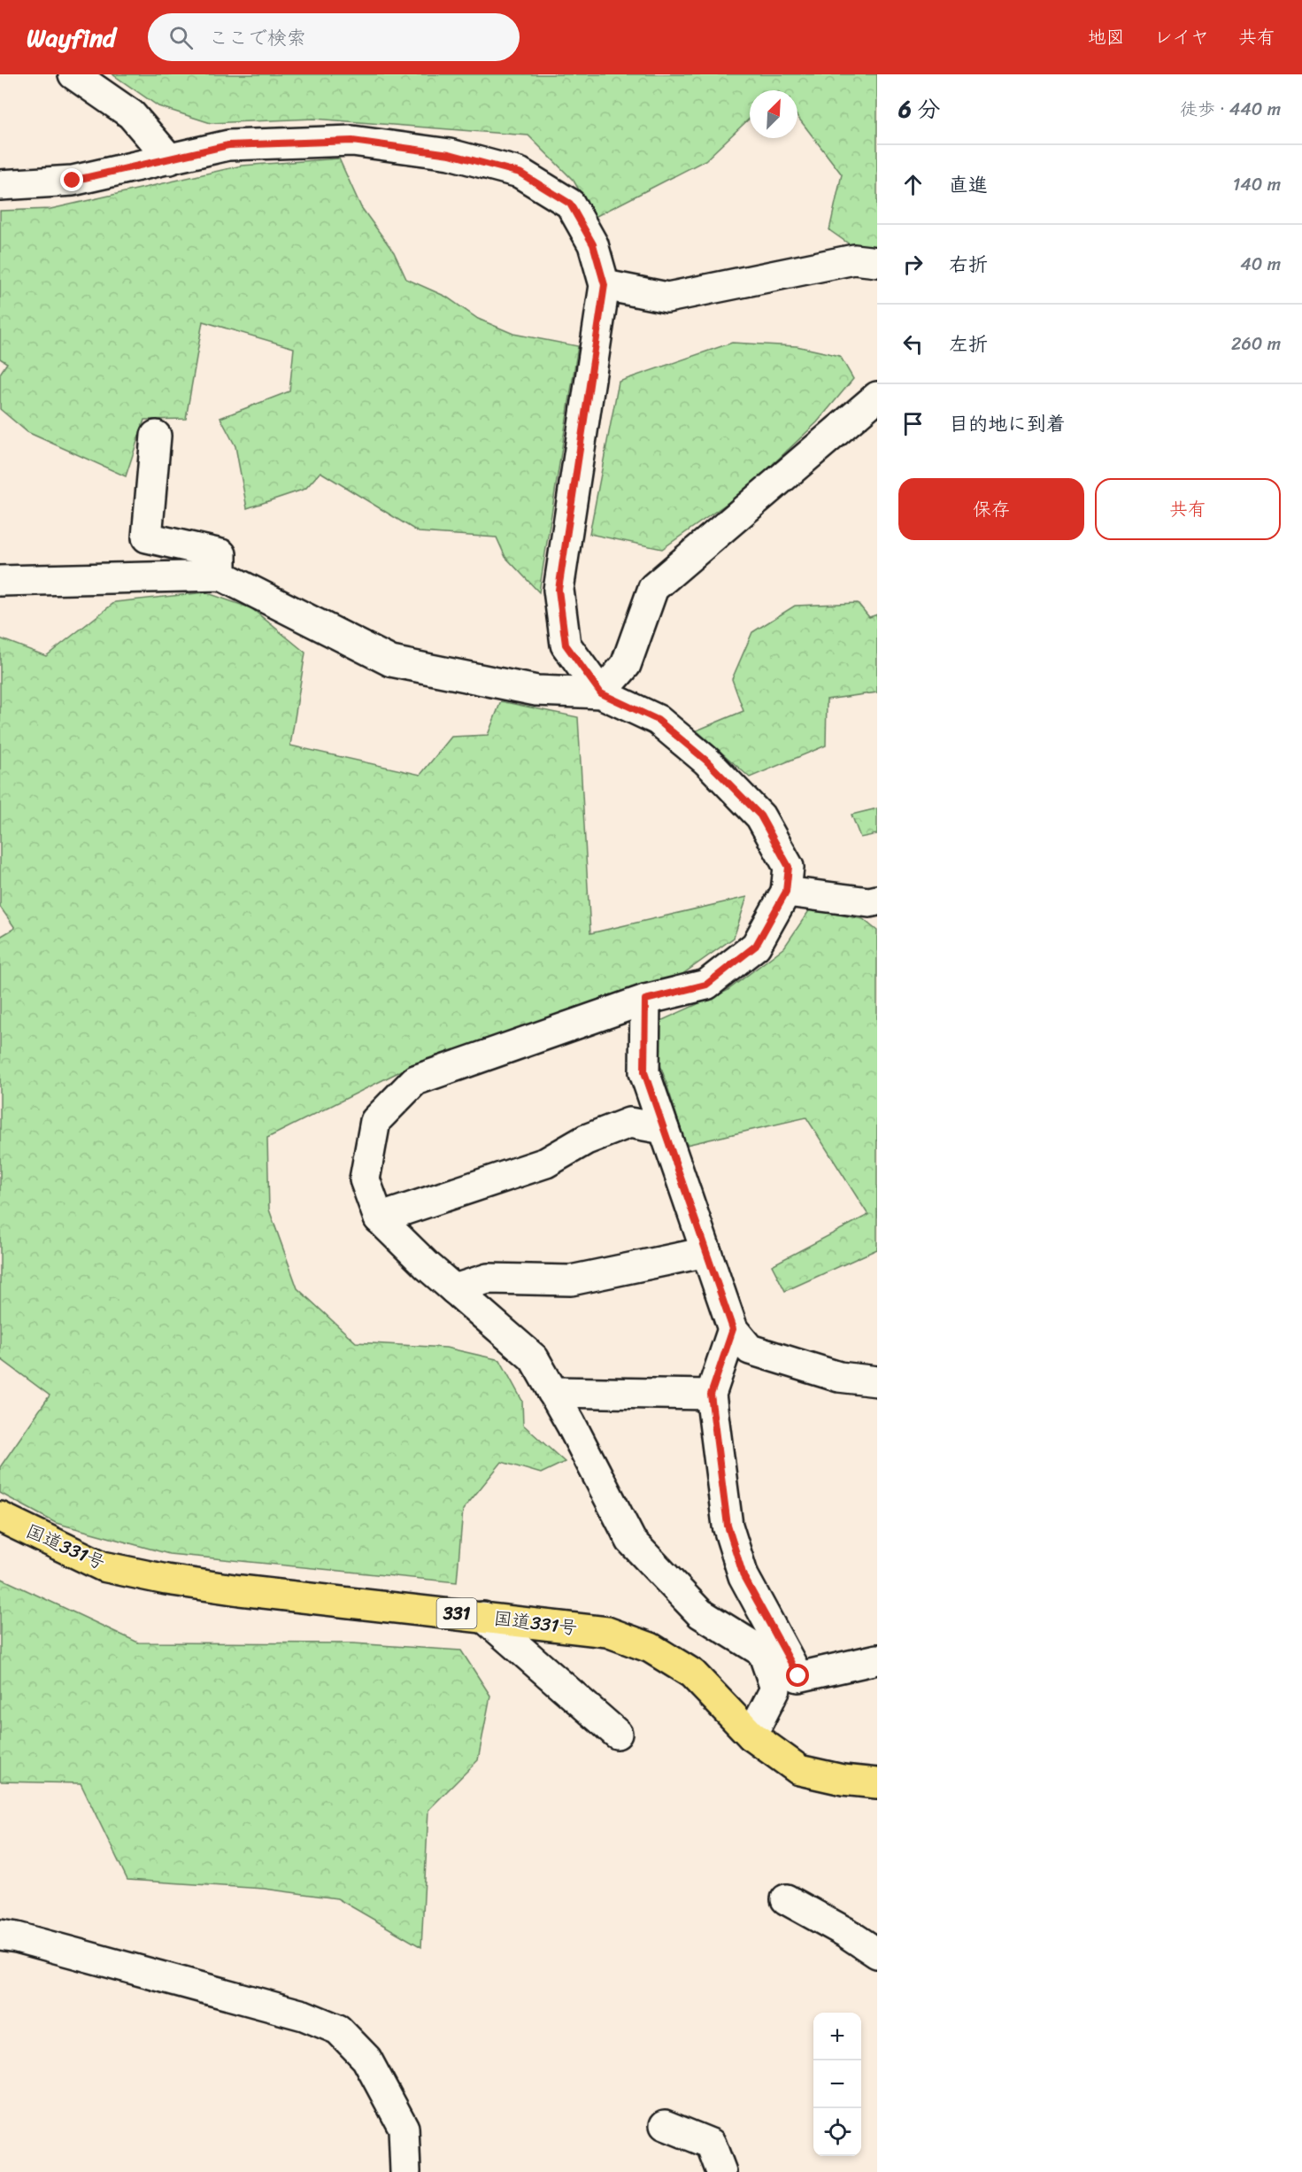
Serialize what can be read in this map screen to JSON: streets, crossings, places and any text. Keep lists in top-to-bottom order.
{
  "streets": {
    "highway": ["国道331号", "331"]
  },
  "north": "top right",
  "page": {
    "header": "Wayfind",
    "search": "ここで検索",
    "nav": ["地図", "レイヤ", "共有"],
    "heading": ["6 分", "徒歩 · 440 m"],
    "list": [
      ["直進", "140 m"],
      ["右折", "40 m"],
      ["左折", "260 m"],
      "目的地に到着"
    ],
    "buttons": ["保存", "共有"],
    "map_buttons": ["+", "−"]
  }
}
